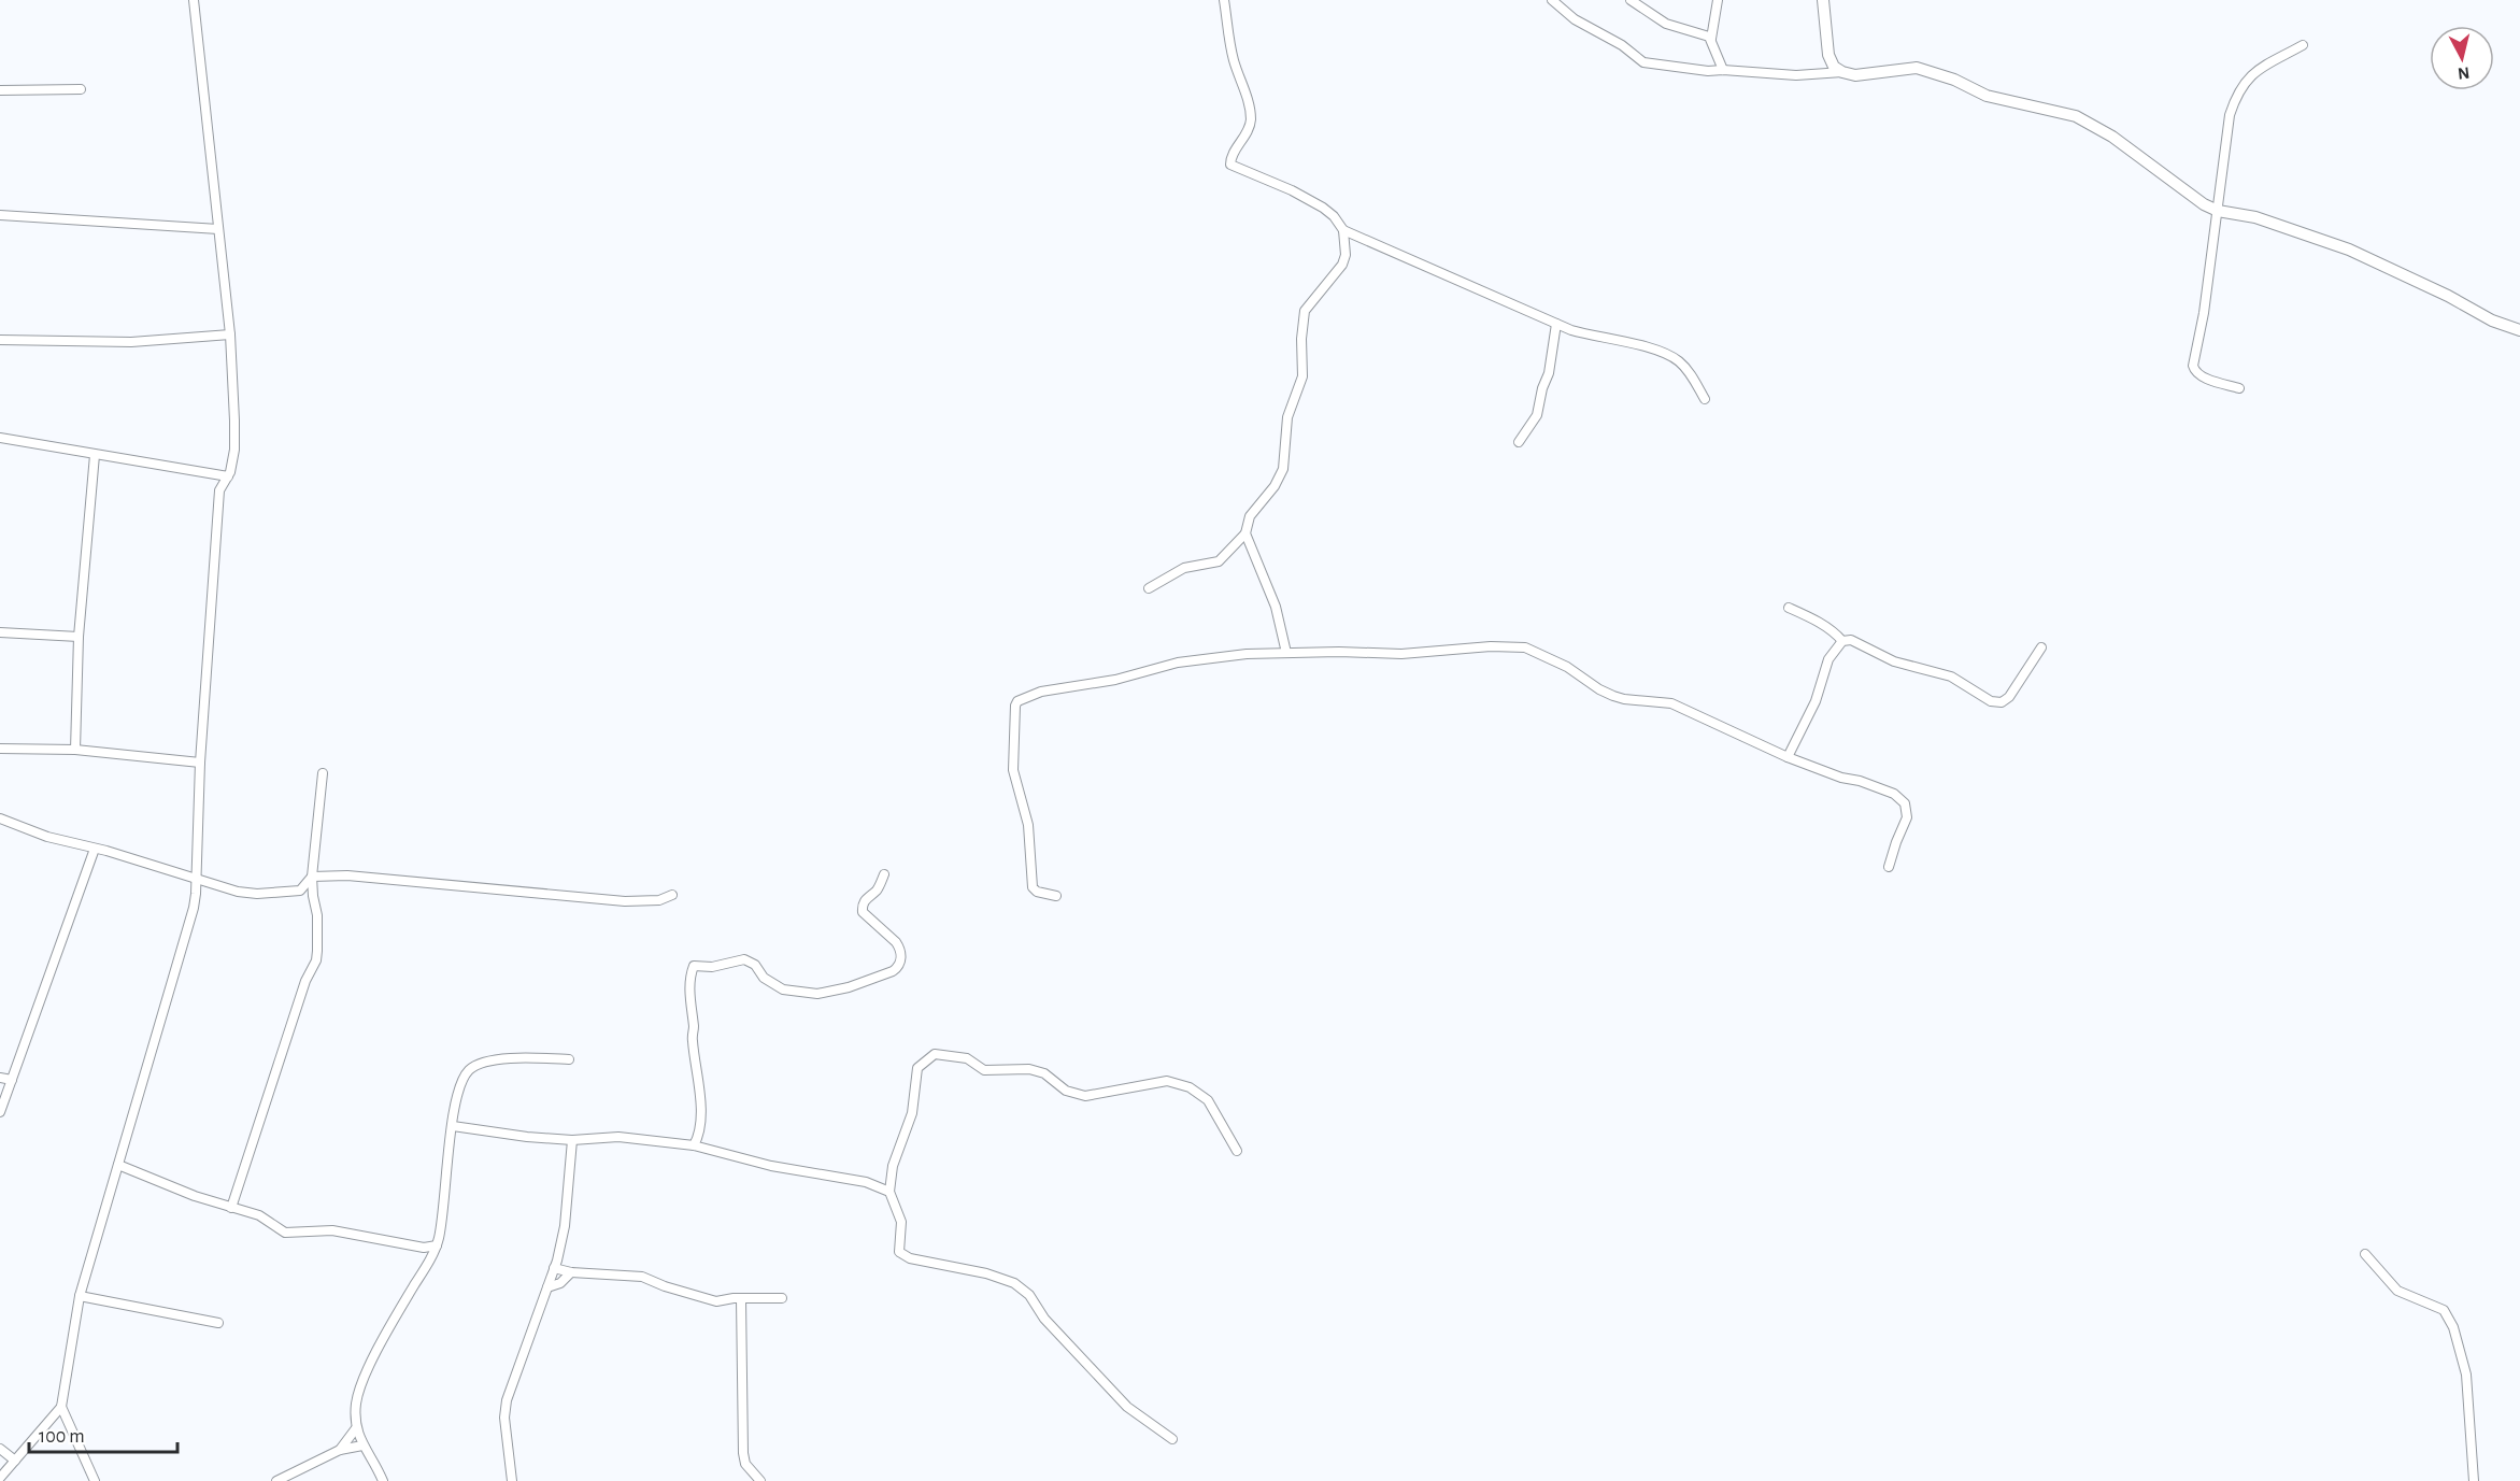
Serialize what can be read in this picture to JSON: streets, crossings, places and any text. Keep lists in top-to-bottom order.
{
  "scale_bar": "100 m",
  "north": "bottom"
}
